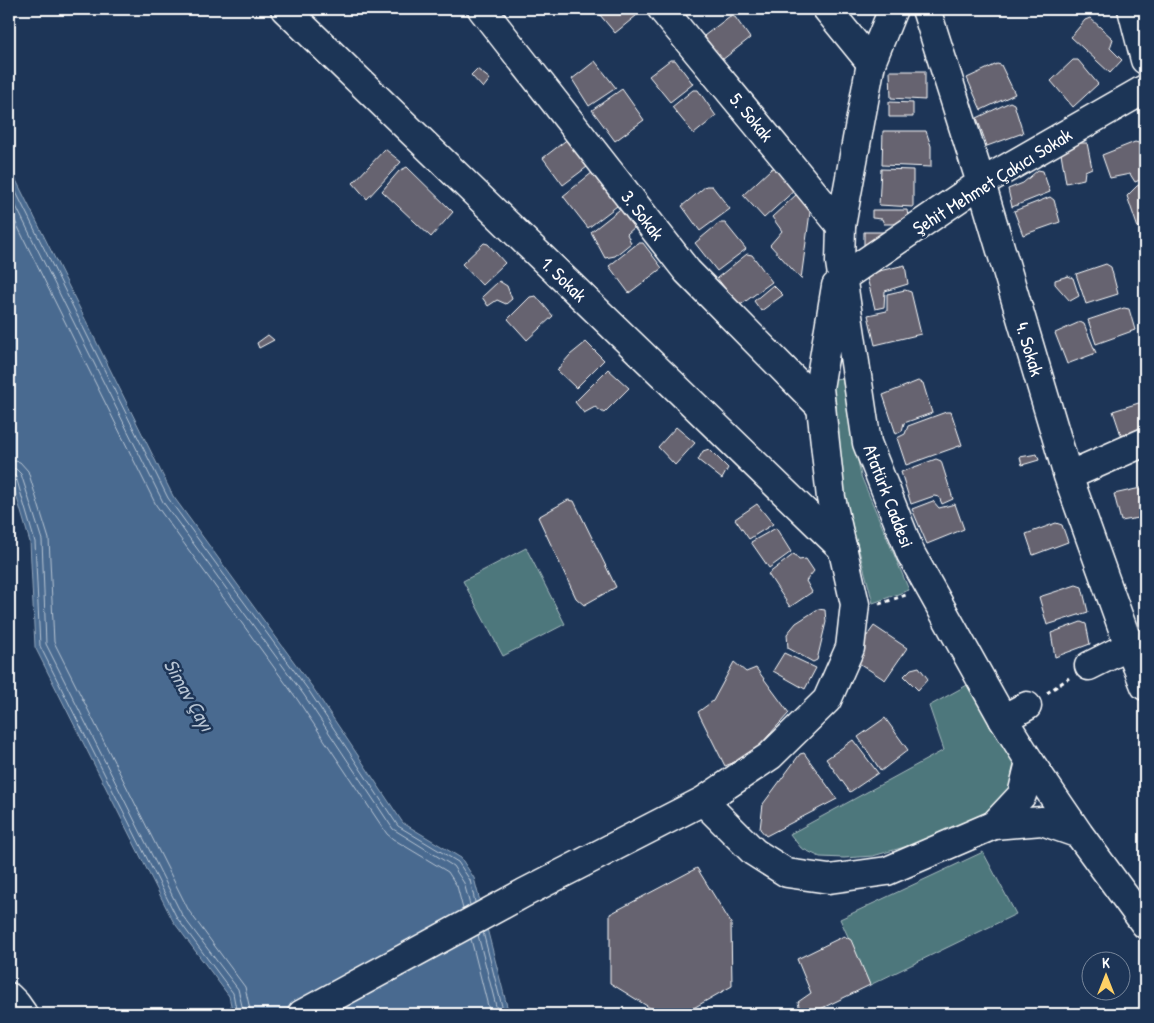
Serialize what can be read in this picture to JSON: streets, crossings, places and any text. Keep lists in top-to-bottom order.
{
  "streets": {
    "street": [
      "5. Sokak",
      "Şehit Mehmet Çakıcı Sokak",
      "3. Sokak",
      "1. Sokak",
      "4. Sokak",
      "Atatürk Caddesi"
    ]
  },
  "crossings": [
    ["5. Sokak", "Atatürk Caddesi"],
    ["Şehit Mehmet Çakıcı Sokak", "4. Sokak"],
    ["Şehit Mehmet Çakıcı Sokak", "Atatürk Caddesi"]
  ],
  "water": ["Simav Çayı"],
  "north": "top"
}
